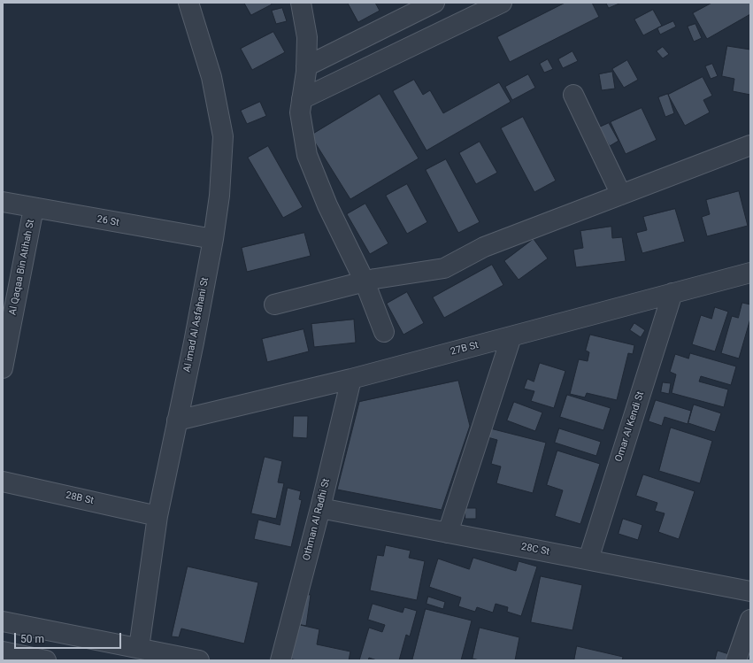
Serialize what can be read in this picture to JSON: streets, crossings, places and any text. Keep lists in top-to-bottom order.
{
  "streets": {
    "street": [
      "26 St",
      "Al Qaqaa Bin Atihah St",
      "Al imad Al Asfahani St",
      "27B St",
      "Omar Al Kendi St",
      "28B St",
      "Othman Al Radhi St",
      "28C St"
    ]
  },
  "crossings": [
    ["26 St", "Al Qaqaa Bin Atihah St"],
    ["26 St", "Al imad Al Asfahani St"],
    ["Al imad Al Asfahani St", "27B St"],
    ["Al imad Al Asfahani St", "28B St"],
    ["27B St", "Omar Al Kendi St"],
    ["27B St", "Othman Al Radhi St"],
    ["Omar Al Kendi St", "28C St"],
    ["Othman Al Radhi St", "28C St"]
  ],
  "scale_bar": "50 m"
}
